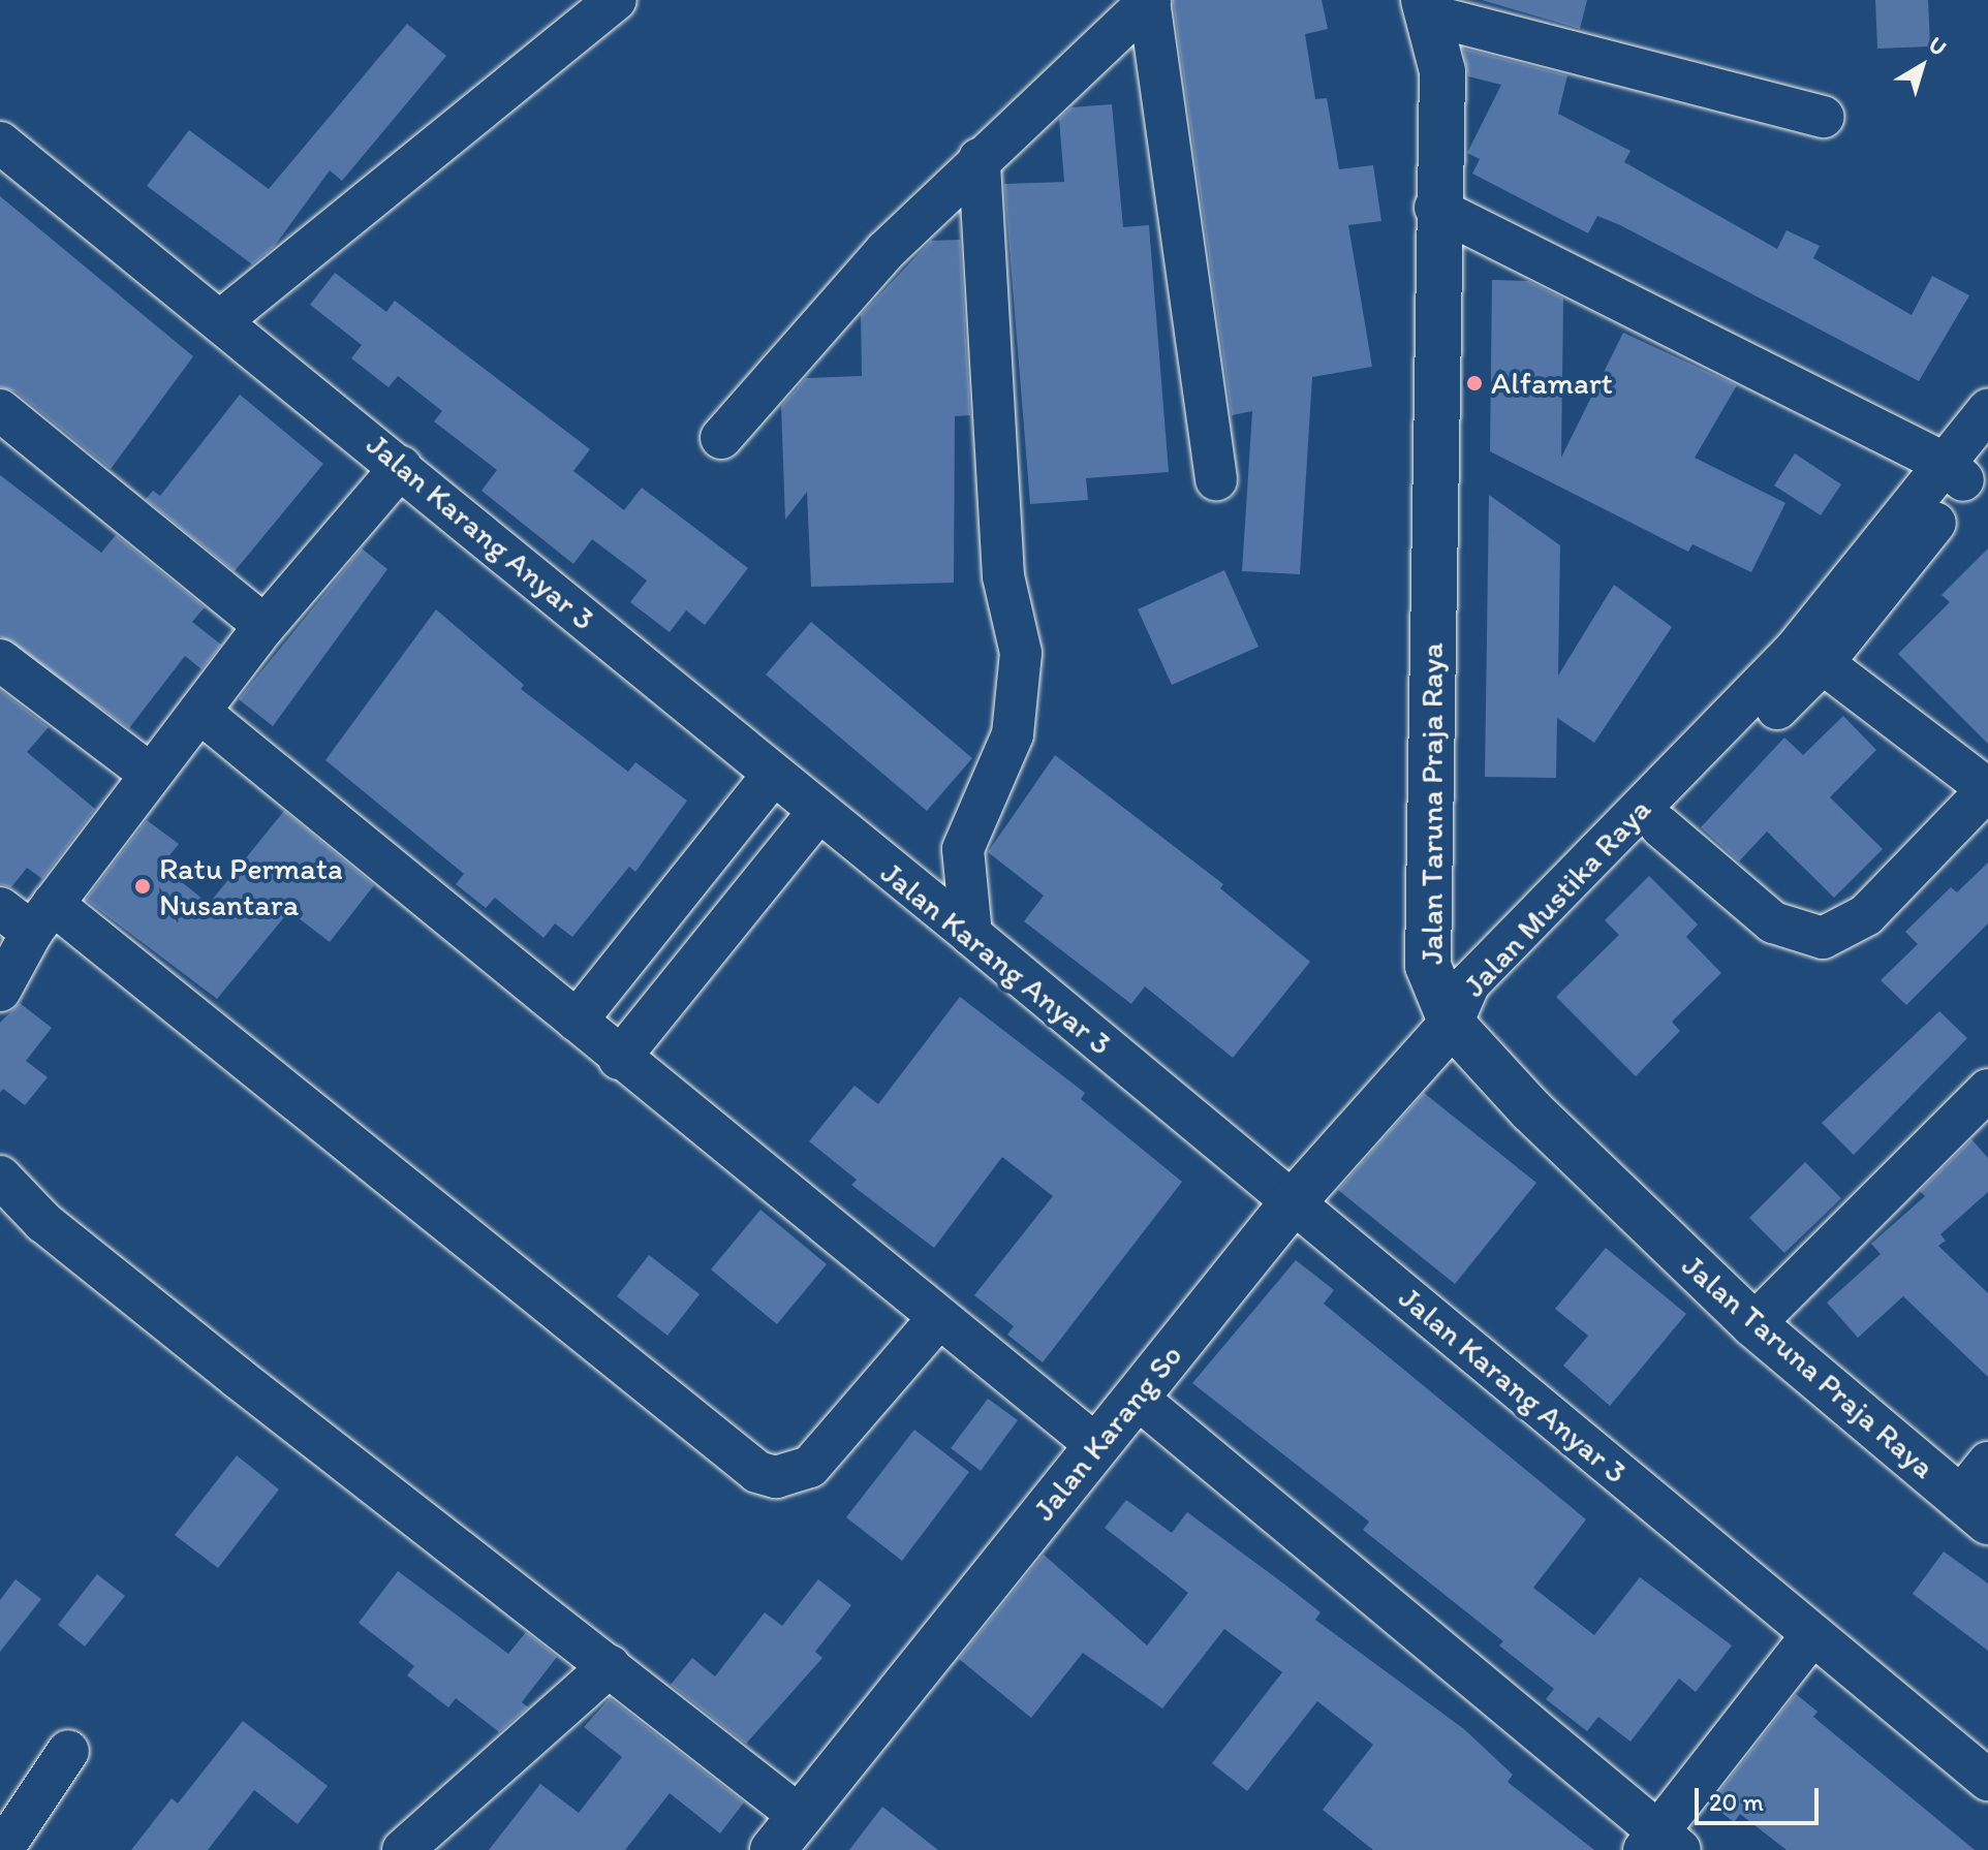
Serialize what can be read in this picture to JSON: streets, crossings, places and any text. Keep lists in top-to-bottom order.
{
  "streets": {
    "street": [
      "Jalan Karang Anyar 3",
      "Jalan Taruna Praja Raya",
      "Jalan Mustika Raya",
      "Jalan Karang So"
    ]
  },
  "crossings": [
    ["Jalan Karang Anyar 3", "Jalan Karang So"],
    ["Jalan Taruna Praja Raya", "Jalan Mustika Raya"],
    ["Jalan Taruna Praja Raya", "Jalan Karang So"],
    ["Jalan Mustika Raya", "Jalan Karang So"]
  ],
  "places": ["Alfamart", "Ratu Permata Nusantara"],
  "scale_bar": "20 m",
  "north": "top right"
}
